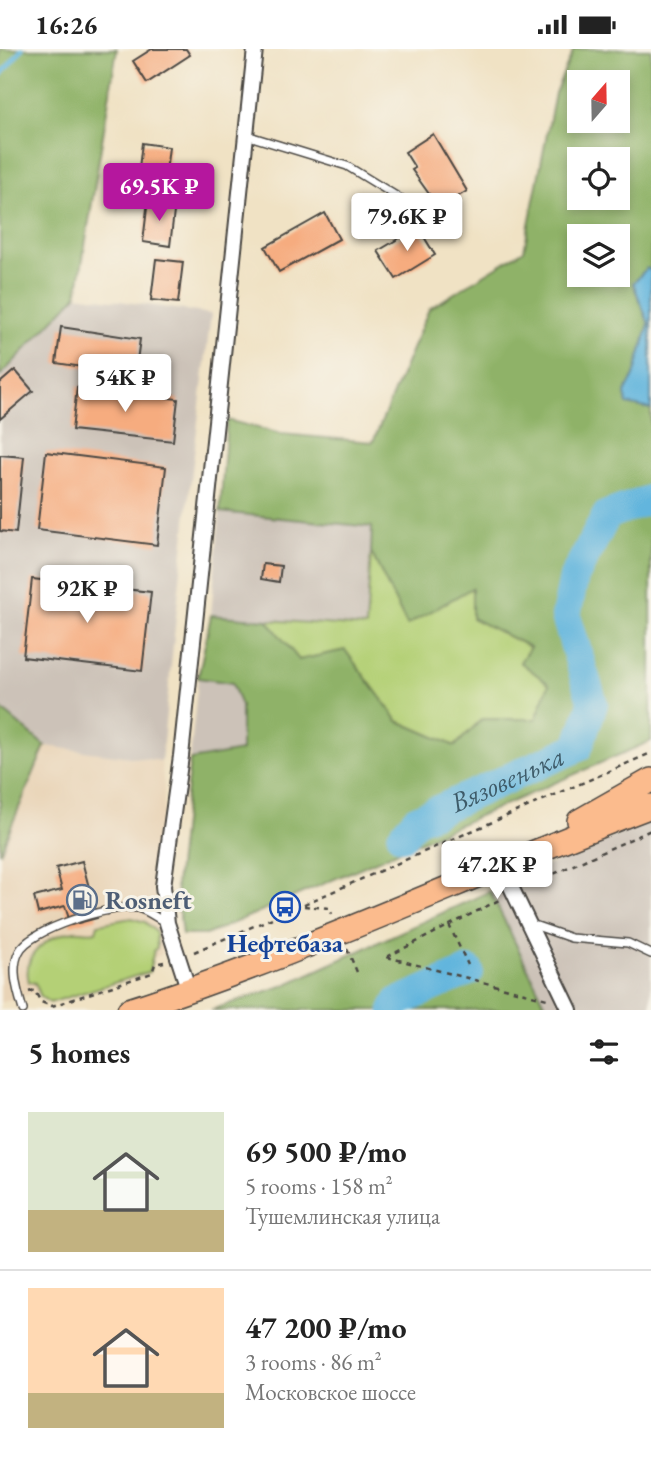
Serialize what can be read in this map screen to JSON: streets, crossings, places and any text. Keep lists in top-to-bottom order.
{
  "water": ["Вязовенька"],
  "places": {
    "fuel station": ["Rosneft"],
    "bus stop": ["Нефтебаза"]
  },
  "north": "top",
  "page": {
    "status": "16:26",
    "price": [
      "69.5K ₽",
      "79.6K ₽",
      "54K ₽",
      "92K ₽",
      "47.2K ₽"
    ],
    "heading": "5 homes",
    "list": [
      {
        "name": "69 500 ₽/mo",
        "note": "5 rooms · 158 m² · Тушемлинская улица"
      },
      {
        "name": "47 200 ₽/mo",
        "note": "3 rooms · 86 m² · Московское шоссе"
      }
    ]
  }
}
